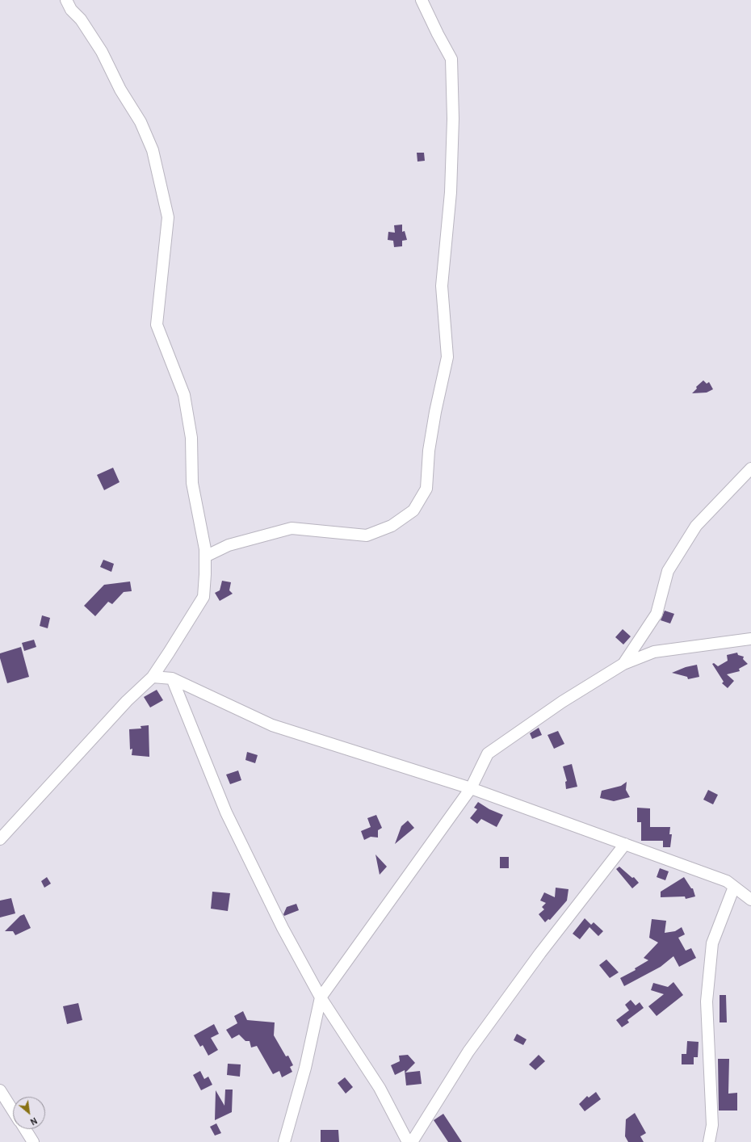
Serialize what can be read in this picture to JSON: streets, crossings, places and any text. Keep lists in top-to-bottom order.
{
  "north": "bottom right"
}
